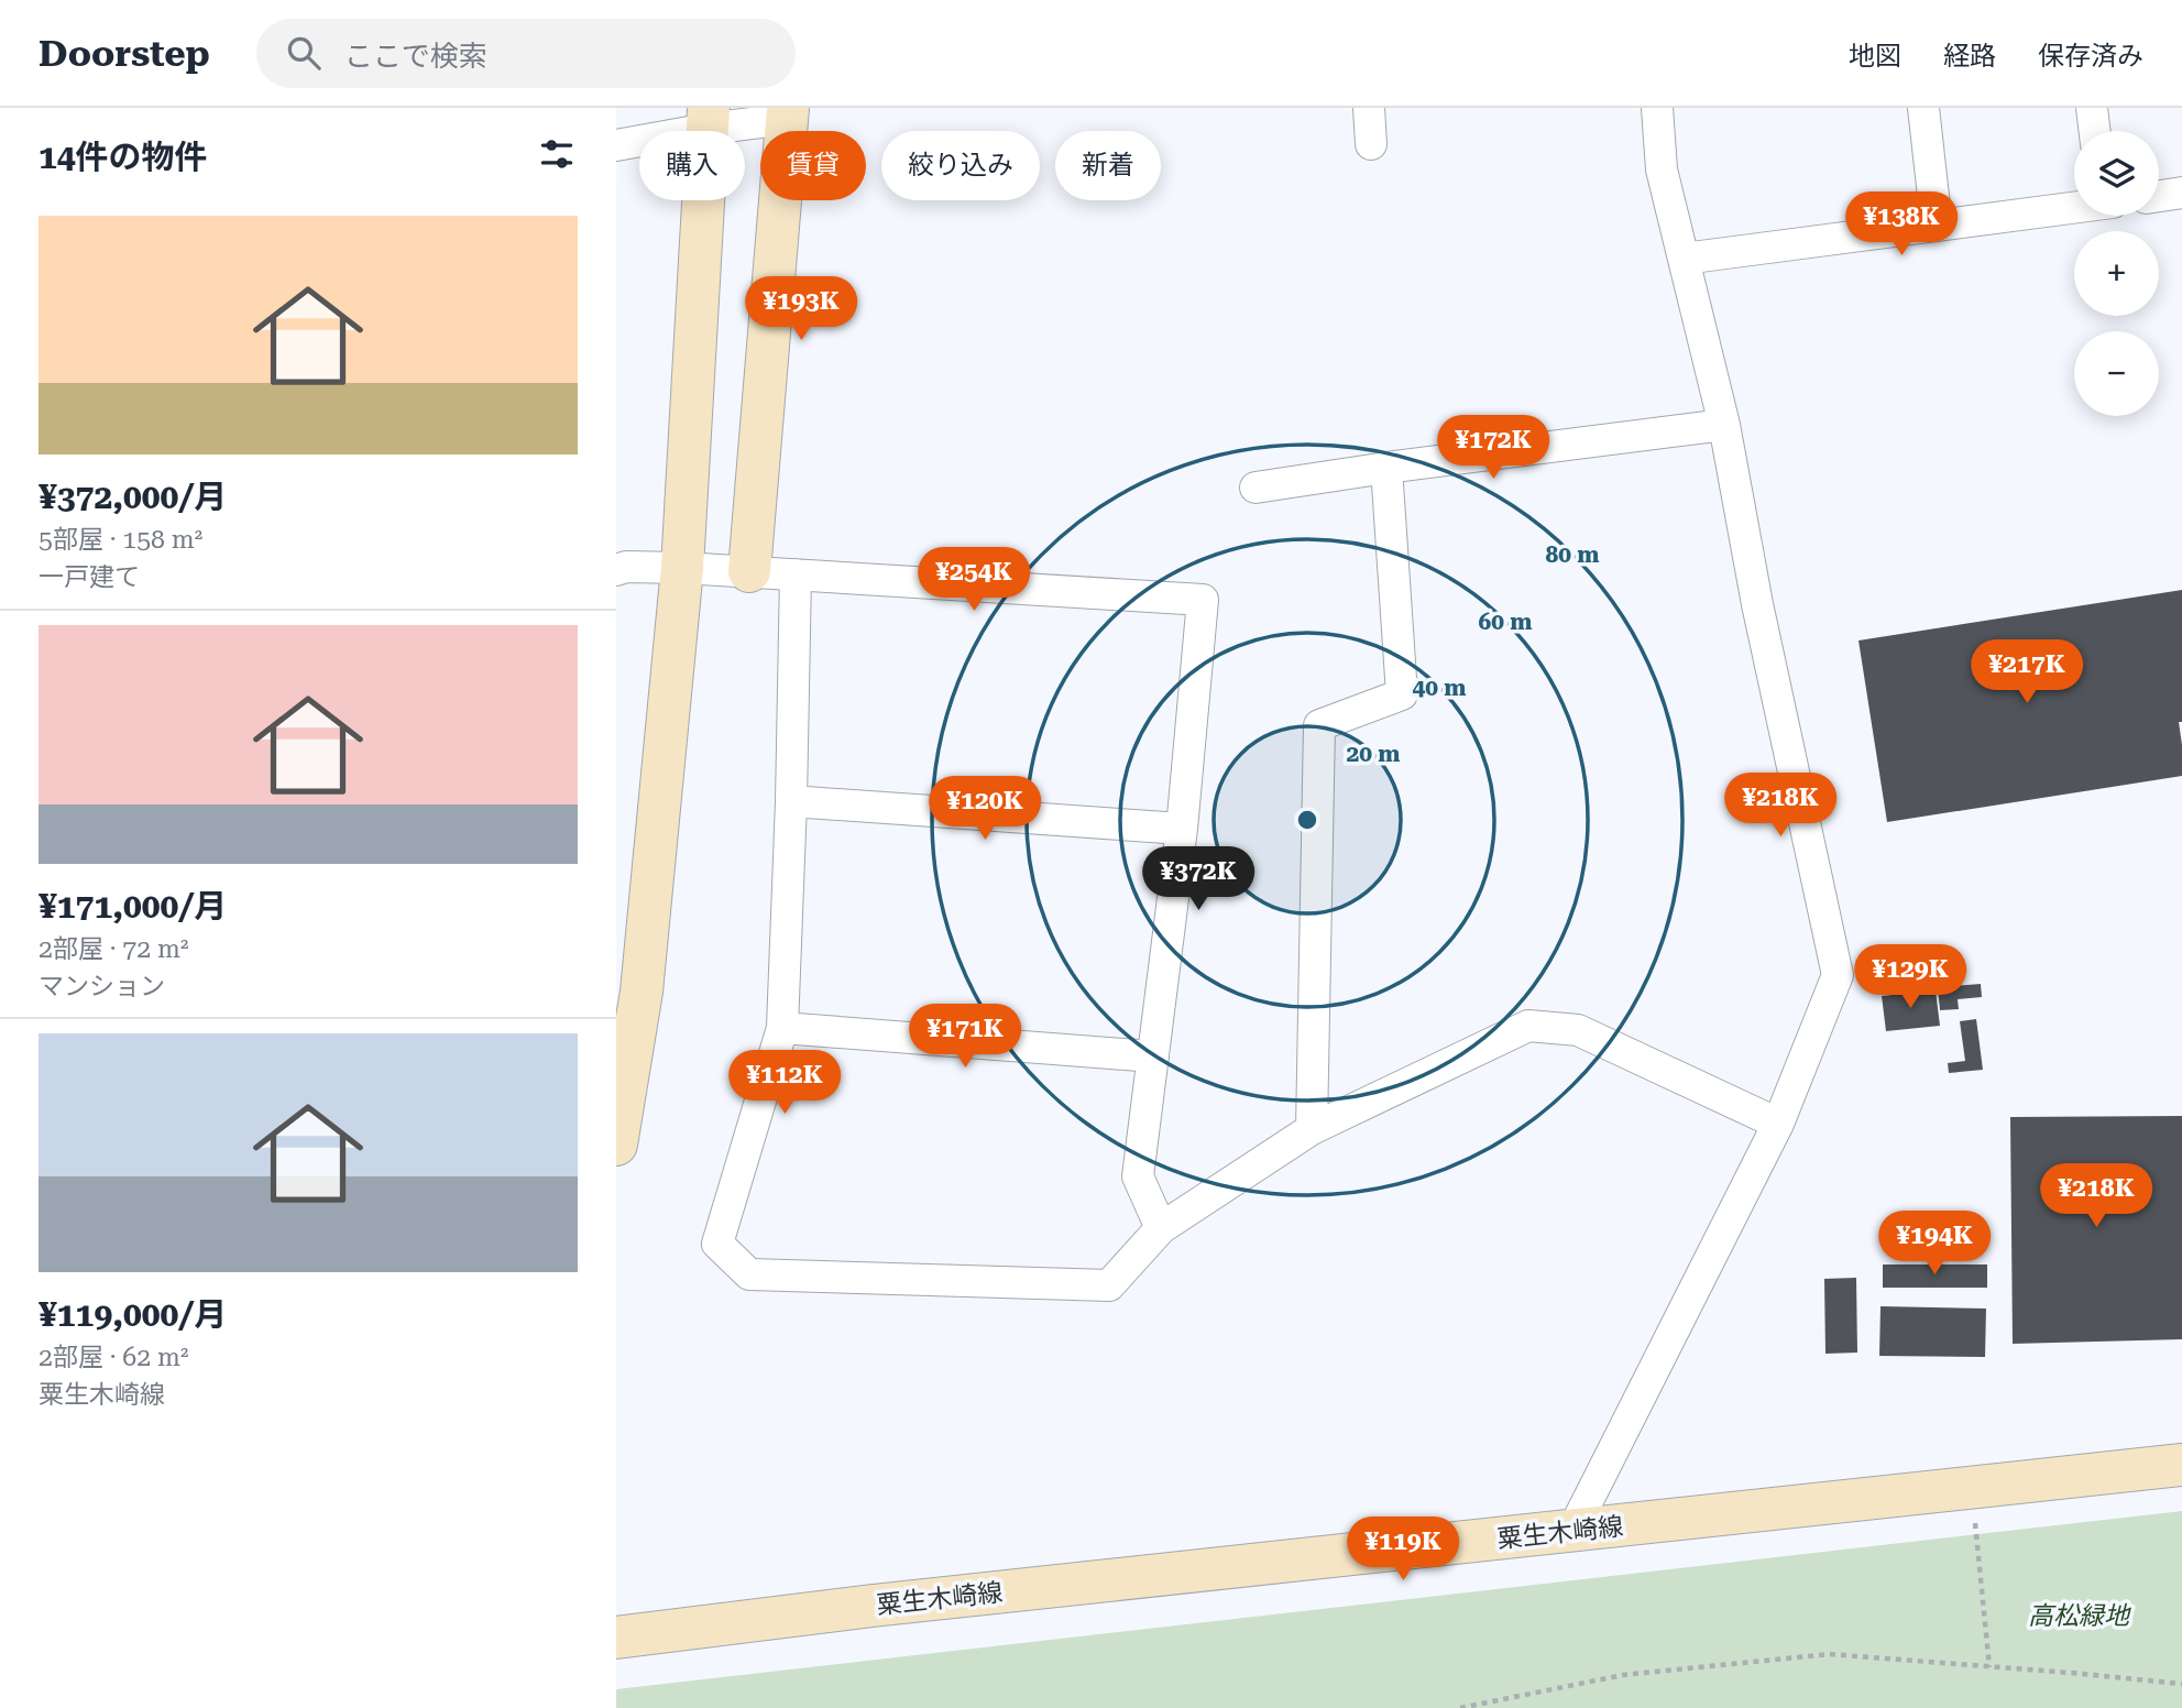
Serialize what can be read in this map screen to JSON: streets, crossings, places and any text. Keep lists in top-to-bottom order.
{
  "streets": {
    "main road": ["粟生木崎線"]
  },
  "parks": ["高松緑地"],
  "page": {
    "header": "Doorstep",
    "search": "ここで検索",
    "nav": ["地図", "経路", "保存済み"],
    "heading": "14件の物件",
    "map_buttons": ["+", "−"],
    "chip": [
      "購入",
      "賃貸",
      "絞り込み",
      "新着"
    ],
    "price": [
      "¥138K",
      "¥193K",
      "¥172K",
      "¥254K",
      "¥217K",
      "¥218K",
      "¥120K",
      "¥372K",
      "¥129K",
      "¥171K",
      "¥112K",
      "¥218K",
      "¥194K",
      "¥119K"
    ],
    "list": [
      {
        "name": "¥372,000/月",
        "note": "5部屋 · 158 m² · 一戸建て"
      },
      {
        "name": "¥171,000/月",
        "note": "2部屋 · 72 m² · マンション"
      },
      {
        "name": "¥119,000/月",
        "note": "2部屋 · 62 m² · 粟生木崎線"
      }
    ]
  },
  "rings": [
    "80 m",
    "60 m",
    "40 m",
    "20 m"
  ]
}
